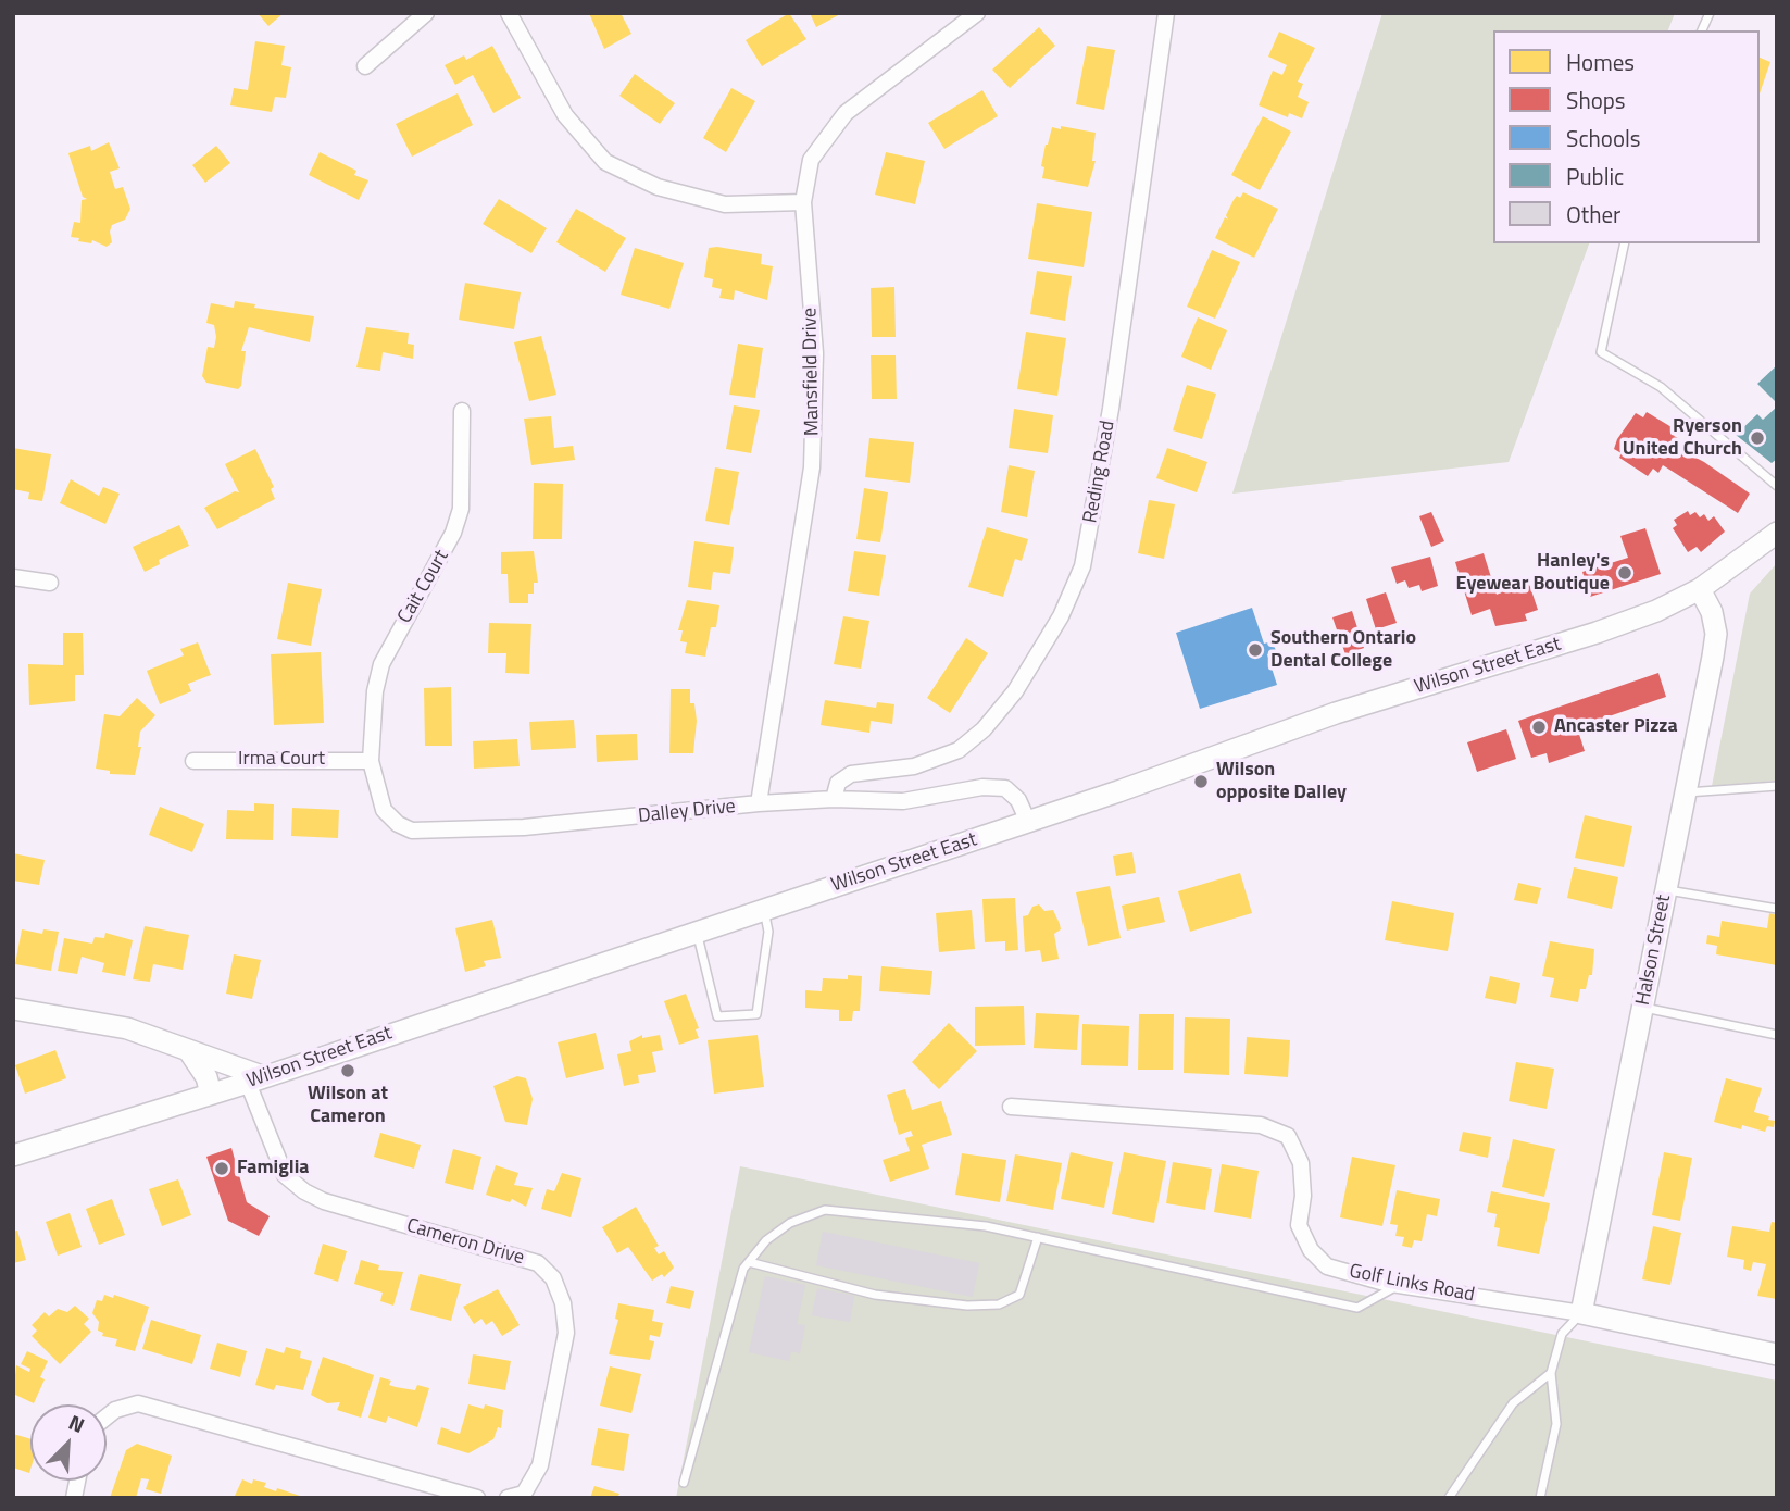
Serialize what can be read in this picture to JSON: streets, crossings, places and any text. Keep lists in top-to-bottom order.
{
  "streets": {
    "main road": ["Wilson Street East", "Halson Street", "Golf Links Road"],
    "street": [
      "Mansfield Drive",
      "Reding Road",
      "Cait Court",
      "Irma Court",
      "Dalley Drive",
      "Cameron Drive"
    ]
  },
  "crossings": [
    ["Mansfield Drive", "Dalley Drive"],
    ["Reding Road", "Dalley Drive"],
    ["Cait Court", "Irma Court"],
    ["Cait Court", "Dalley Drive"],
    ["Wilson Street East", "Dalley Drive"],
    ["Wilson Street East", "Halson Street"],
    ["Wilson Street East", "Cameron Drive"],
    ["Irma Court", "Dalley Drive"],
    ["Halson Street", "Golf Links Road"]
  ],
  "places": [
    "Ryerson United Church",
    "Hanley's Eyewear Boutique",
    "Southern Ontario Dental College",
    "Ancaster Pizza",
    "Wilson opposite Dalley",
    "Wilson at Cameron",
    "Famiglia"
  ],
  "legend": [
    "Homes",
    "Shops",
    "Schools",
    "Public",
    "Other"
  ],
  "north": "top right"
}
